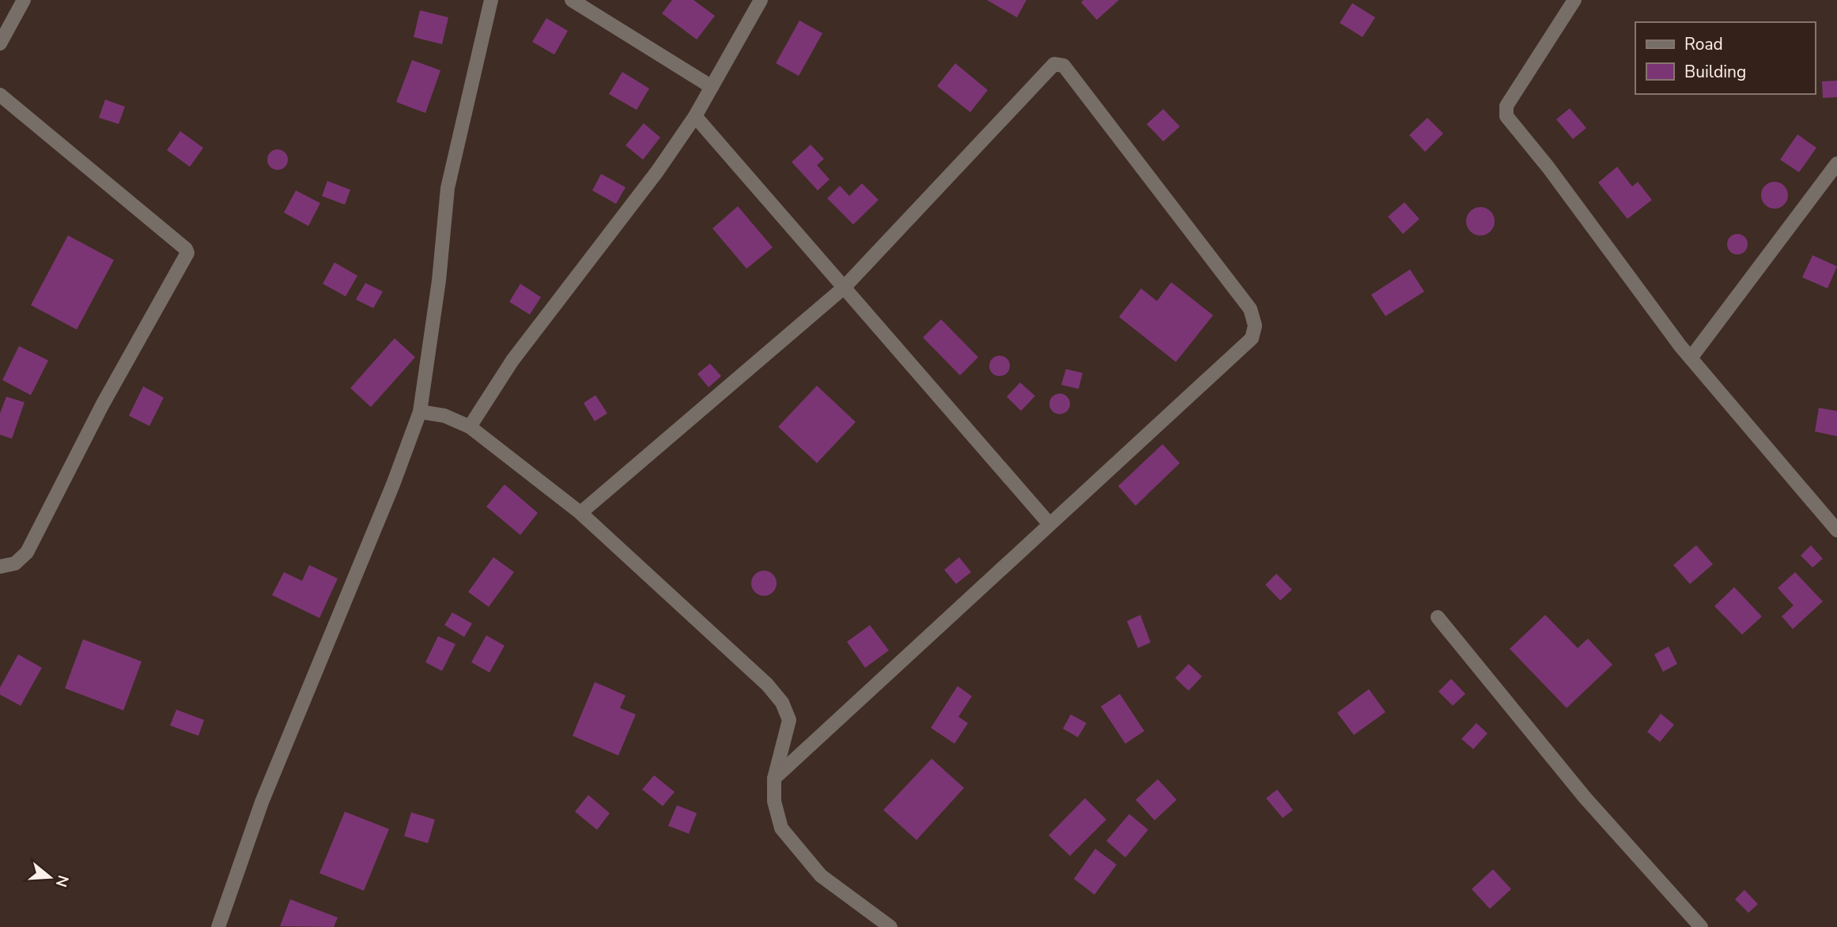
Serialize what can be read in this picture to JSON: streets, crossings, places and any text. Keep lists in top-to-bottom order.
{
  "legend": ["Road", "Building"],
  "north": "right"
}
